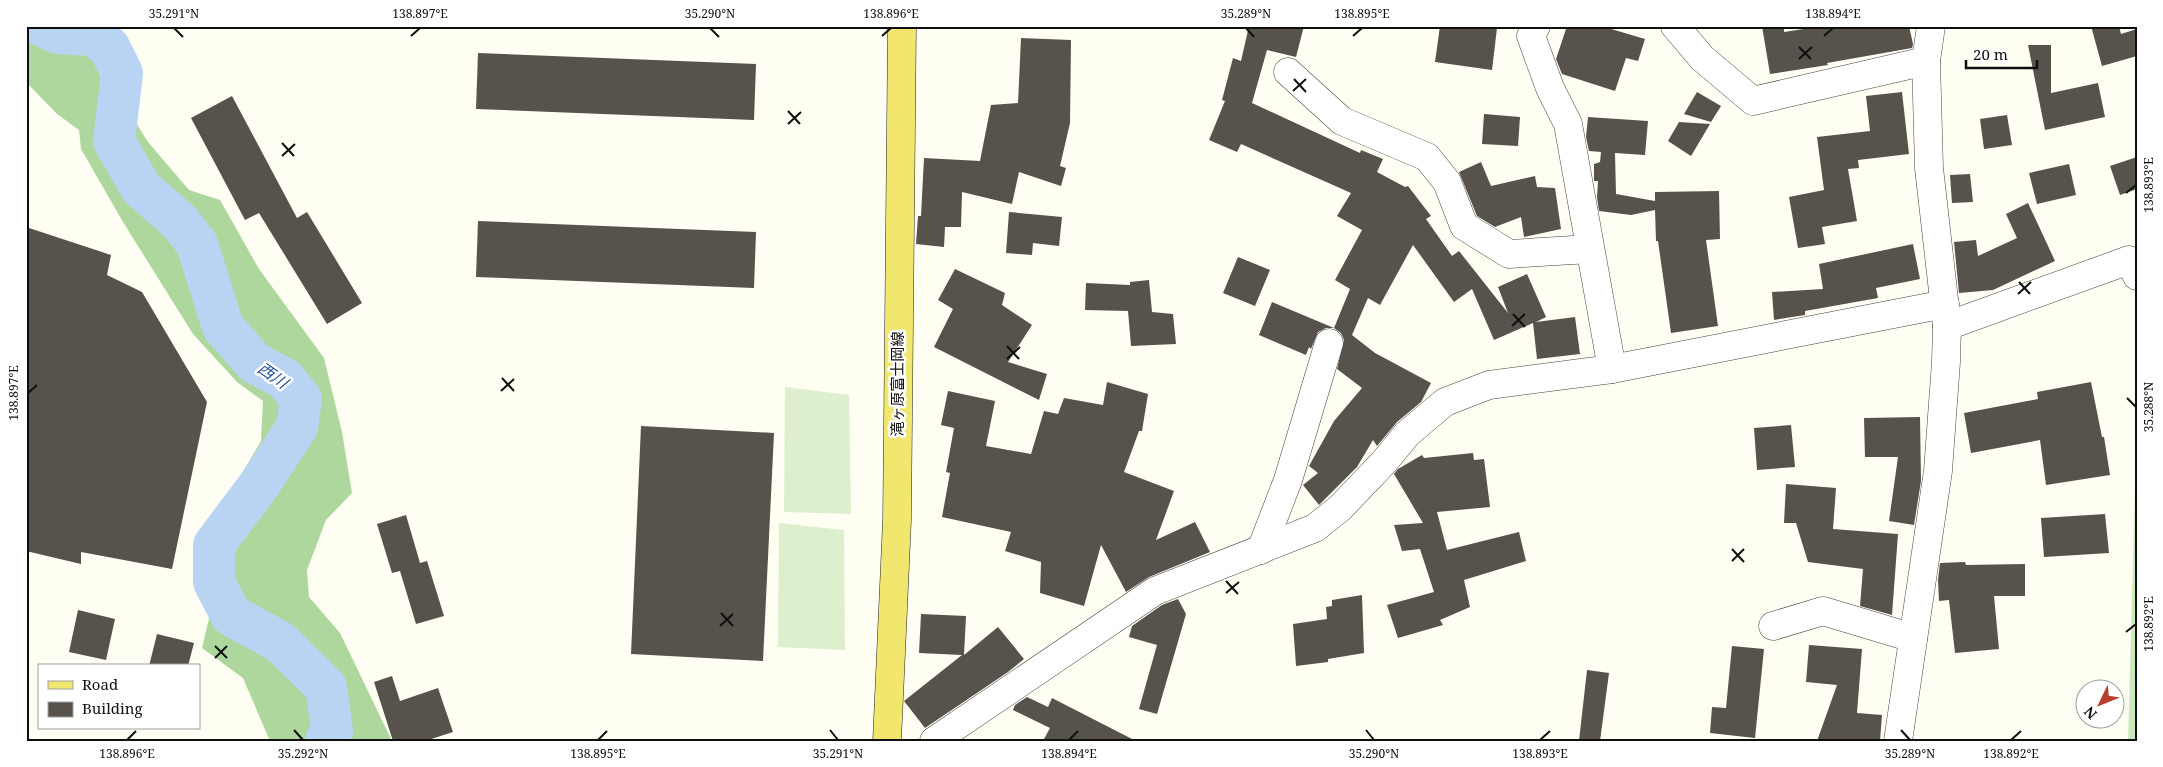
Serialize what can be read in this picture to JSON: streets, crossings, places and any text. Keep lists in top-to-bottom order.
{
  "streets": {
    "main road": ["滝ヶ原富士岡線"]
  },
  "water": ["西川"],
  "legend": ["Road", "Building"],
  "scale_bar": "20 m",
  "north": "bottom left",
  "coordinates": [
    "35.291°N",
    "138.897°E",
    "35.290°N",
    "138.896°E",
    "35.289°N",
    "138.895°E",
    "138.894°E",
    "138.893°E",
    "35.288°N",
    "138.892°E",
    "35.292°N"
  ]
}
